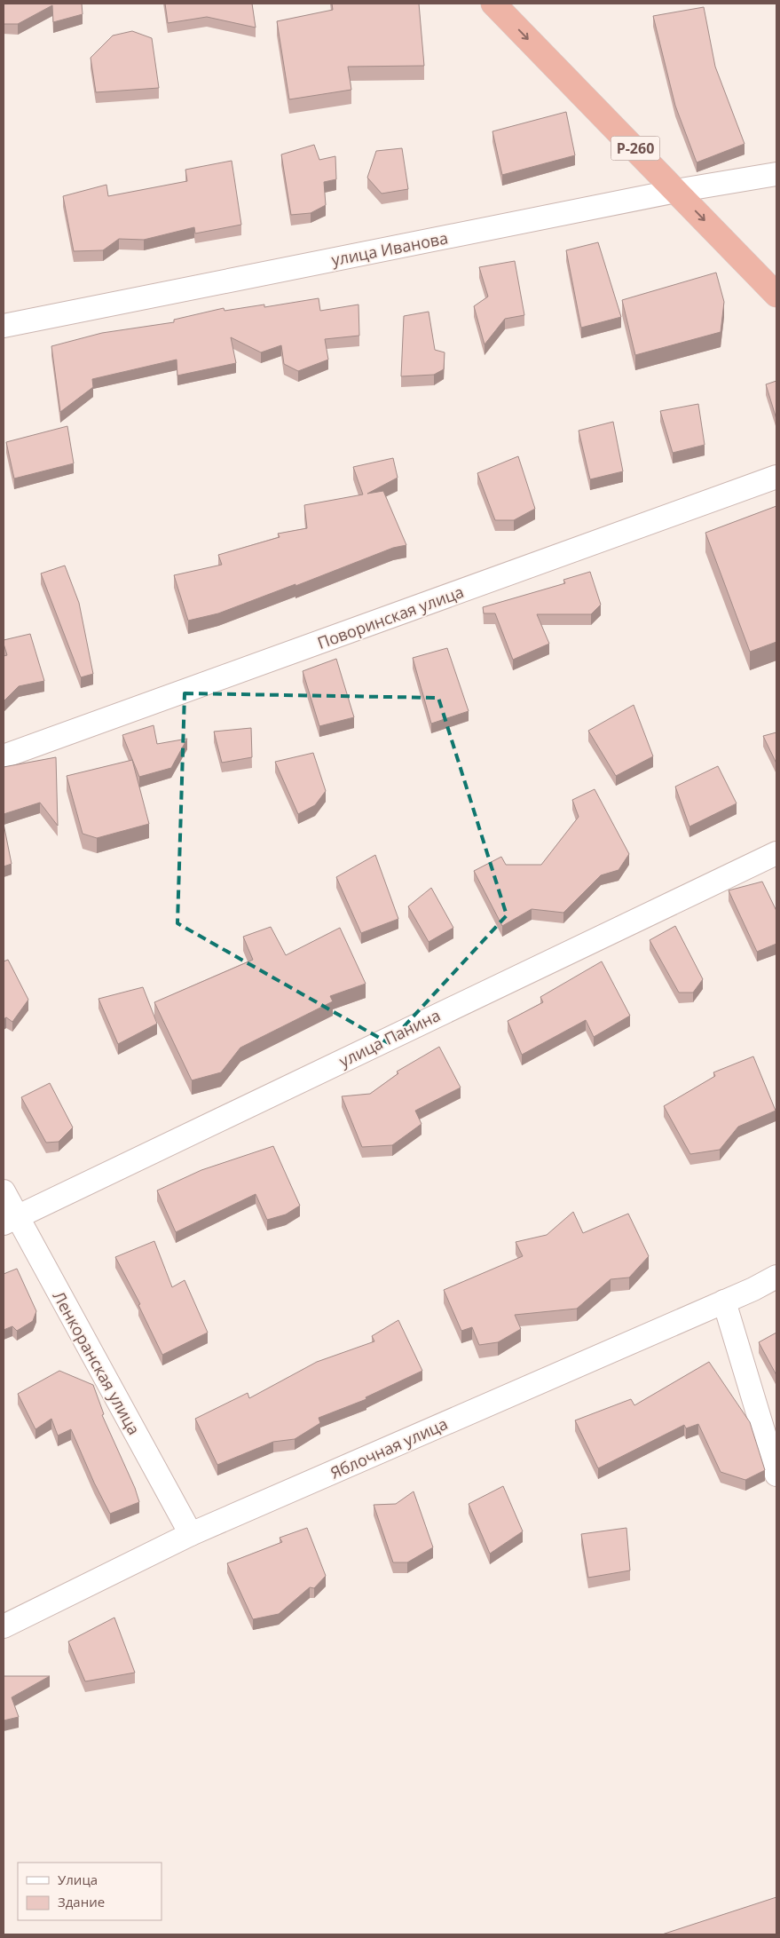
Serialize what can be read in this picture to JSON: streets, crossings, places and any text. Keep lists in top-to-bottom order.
{
  "streets": {
    "highway": ["Р-260"],
    "street": [
      "улица Иванова",
      "Поворинская улица",
      "улица Панина",
      "Ленкоранская улица",
      "Яблочная улица"
    ]
  },
  "crossings": [
    ["Р-260", "улица Иванова"],
    ["улица Панина", "Ленкоранская улица"],
    ["Ленкоранская улица", "Яблочная улица"]
  ],
  "legend": ["Улица", "Здание"]
}
